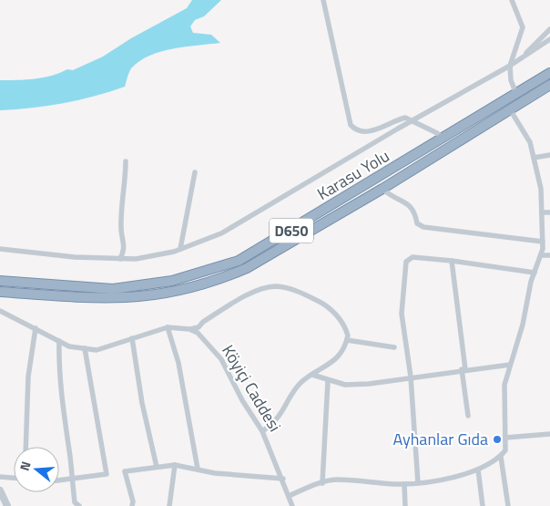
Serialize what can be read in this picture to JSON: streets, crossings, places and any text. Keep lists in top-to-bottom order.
{
  "streets": {
    "highway": ["Karasu Yolu", "D650"],
    "street": ["Köyiçi Caddesi"]
  },
  "places": ["Ayhanlar Gıda"],
  "north": "left"
}
